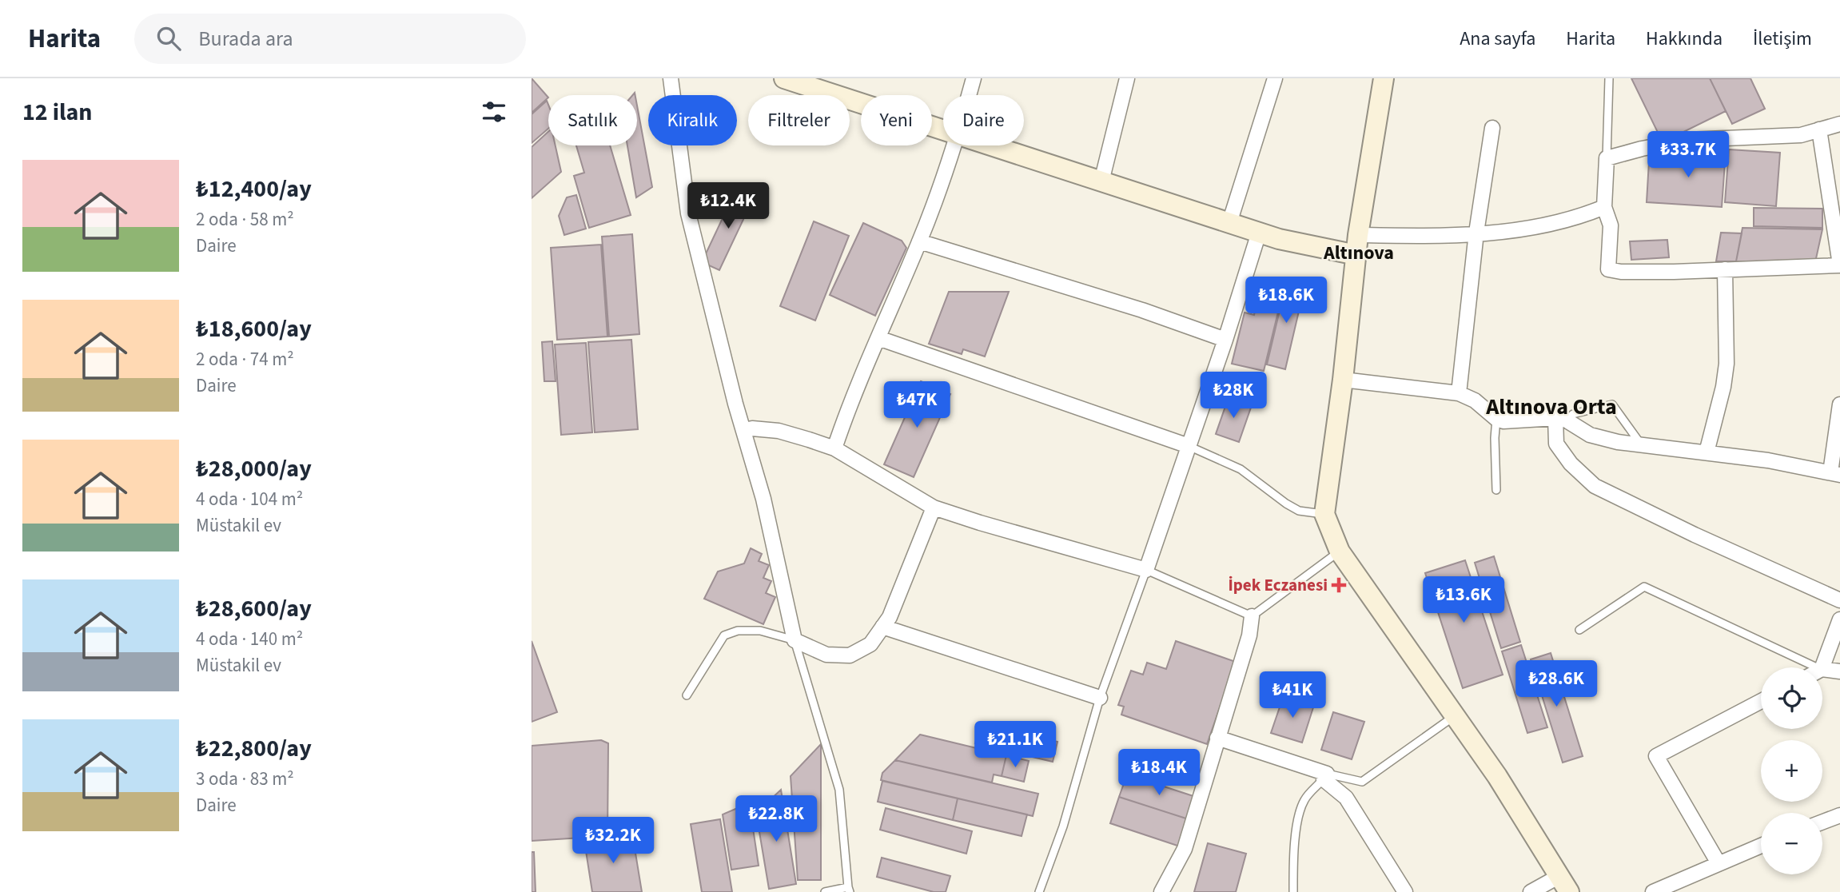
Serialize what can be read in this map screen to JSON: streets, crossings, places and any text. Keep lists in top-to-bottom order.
{
  "districts": ["Altınova", "Altınova Orta"],
  "places": {
    "health": ["İpek Eczanesi"]
  },
  "page": {
    "header": "Harita",
    "search": "Burada ara",
    "nav": [
      "Ana sayfa",
      "Harita",
      "Hakkında",
      "İletişim"
    ],
    "heading": "12 ilan",
    "chip": [
      "Satılık",
      "Kiralık",
      "Filtreler",
      "Yeni",
      "Daire"
    ],
    "price": [
      "₺33.7K",
      "₺12.4K",
      "₺18.6K",
      "₺28K",
      "₺47K",
      "₺13.6K",
      "₺28.6K",
      "₺41K",
      "₺21.1K",
      "₺18.4K",
      "₺22.8K",
      "₺32.2K"
    ],
    "list": [
      {
        "name": "₺12,400/ay",
        "note": "2 oda · 58 m² · Daire"
      },
      {
        "name": "₺18,600/ay",
        "note": "2 oda · 74 m² · Daire"
      },
      {
        "name": "₺28,000/ay",
        "note": "4 oda · 104 m² · Müstakil ev"
      },
      {
        "name": "₺28,600/ay",
        "note": "4 oda · 140 m² · Müstakil ev"
      },
      {
        "name": "₺22,800/ay",
        "note": "3 oda · 83 m² · Daire"
      }
    ],
    "map_buttons": ["+", "−"]
  }
}
